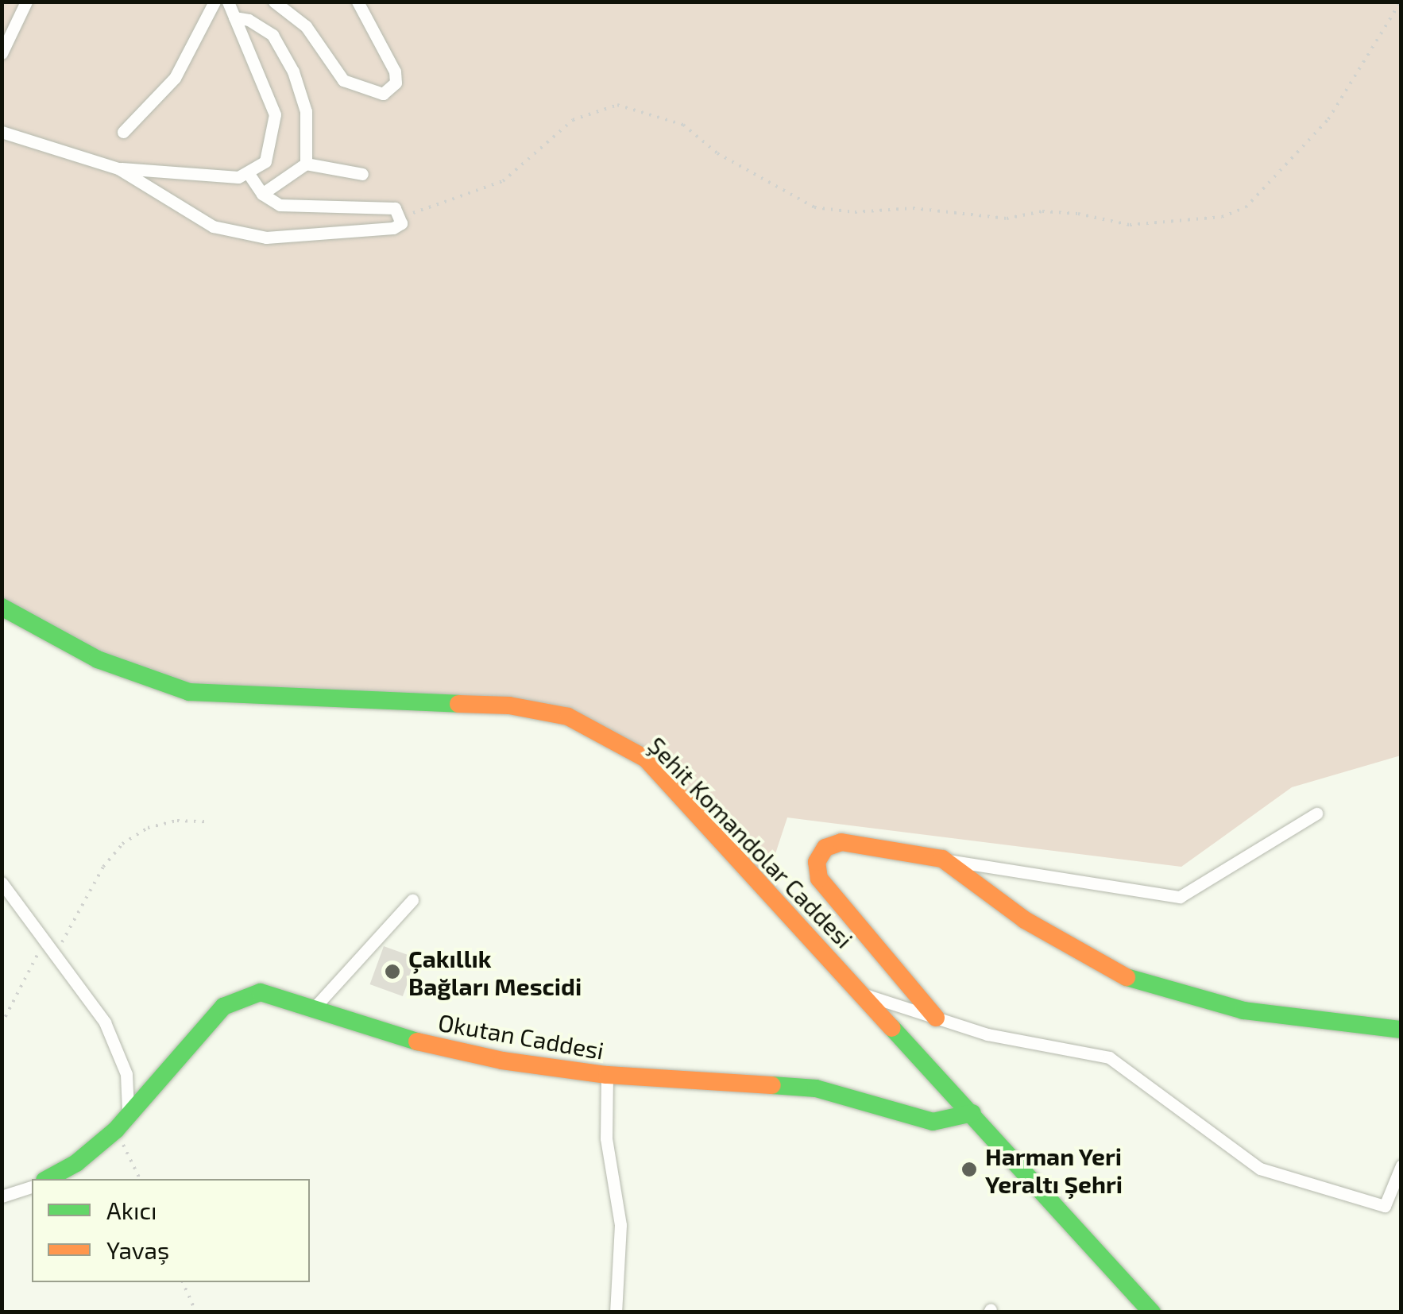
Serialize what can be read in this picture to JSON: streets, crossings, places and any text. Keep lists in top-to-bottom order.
{
  "streets": {
    "street": ["Şehit Komandolar Caddesi", "Okutan Caddesi"]
  },
  "crossings": [
    ["Şehit Komandolar Caddesi", "Okutan Caddesi"]
  ],
  "places": ["Çakıllık Bağları Mescidi", "Harman Yeri Yeraltı Şehri"],
  "legend": ["Akıcı", "Yavaş"]
}
